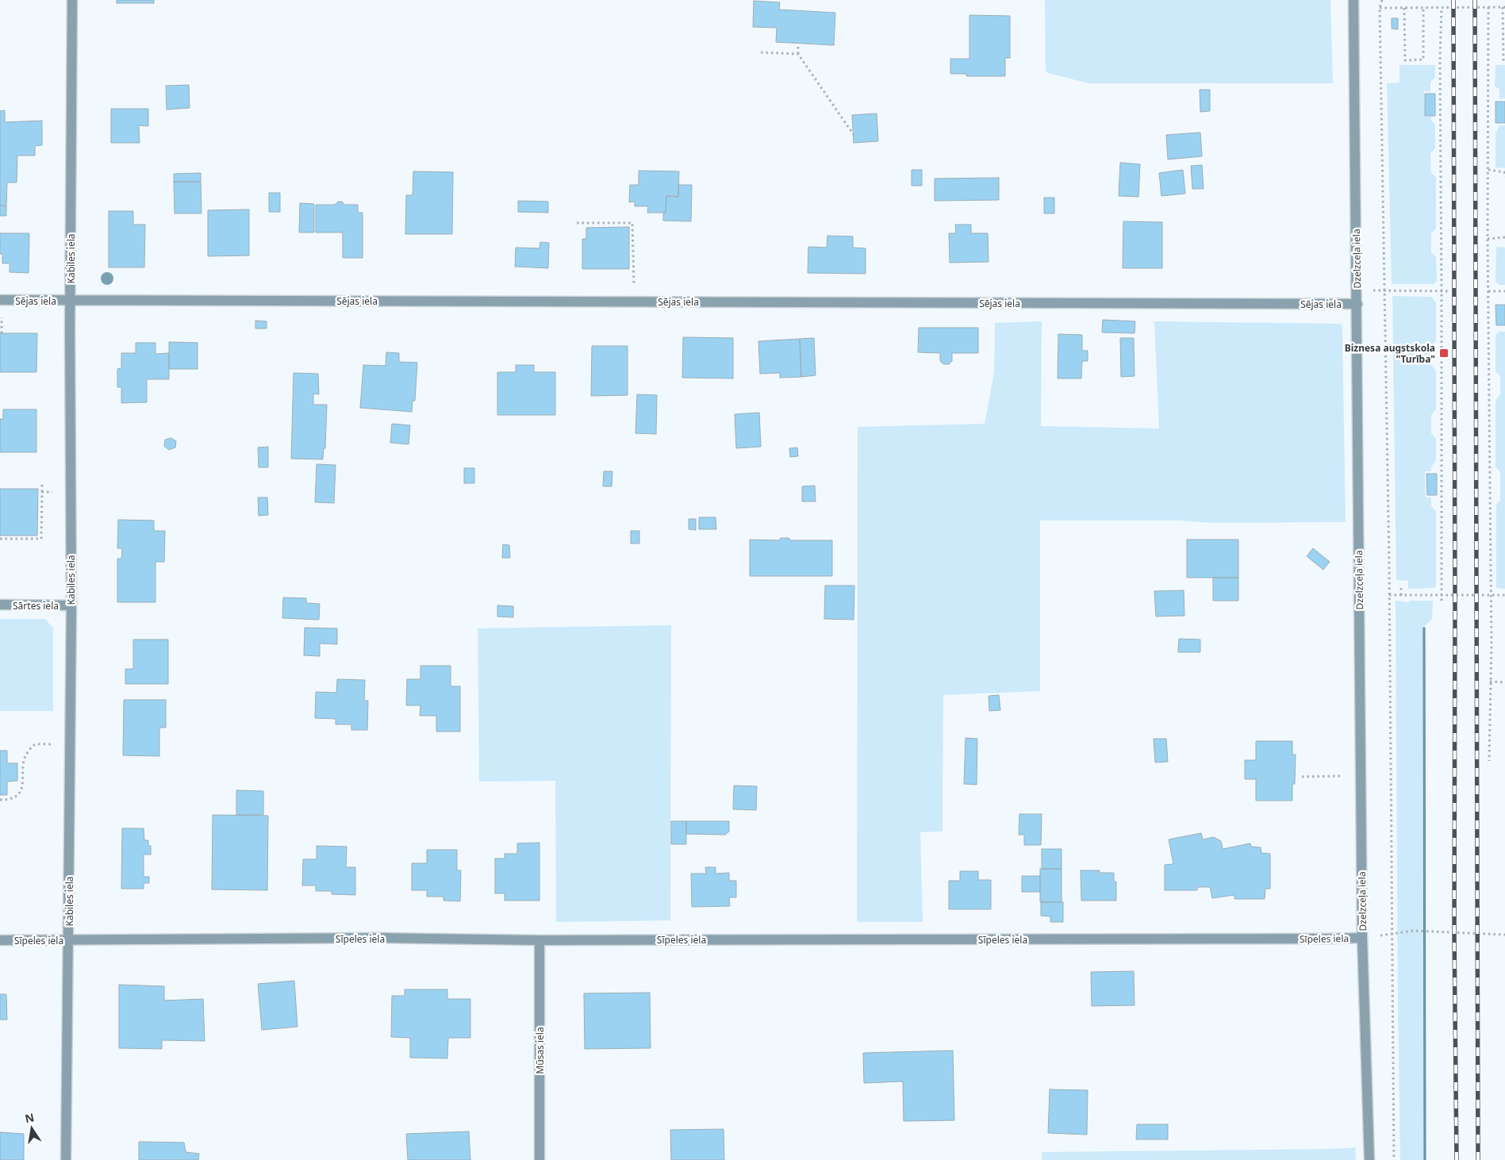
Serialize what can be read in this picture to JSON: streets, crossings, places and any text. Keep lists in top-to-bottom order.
{
  "streets": {
    "street": [
      "Kabiles iela",
      "Dzelzceļa iela",
      "Sējas iela",
      "Sārtes iela",
      "Sīpeles iela",
      "Mūsas iela"
    ]
  },
  "crossings": [
    ["Kabiles iela", "Sējas iela"],
    ["Kabiles iela", "Sārtes iela"],
    ["Kabiles iela", "Sīpeles iela"],
    ["Dzelzceļa iela", "Sējas iela"],
    ["Dzelzceļa iela", "Sīpeles iela"],
    ["Sīpeles iela", "Mūsas iela"]
  ],
  "places": {
    "transit": ["Biznesa augstskola \"Turība\""]
  },
  "north": "top"
}
